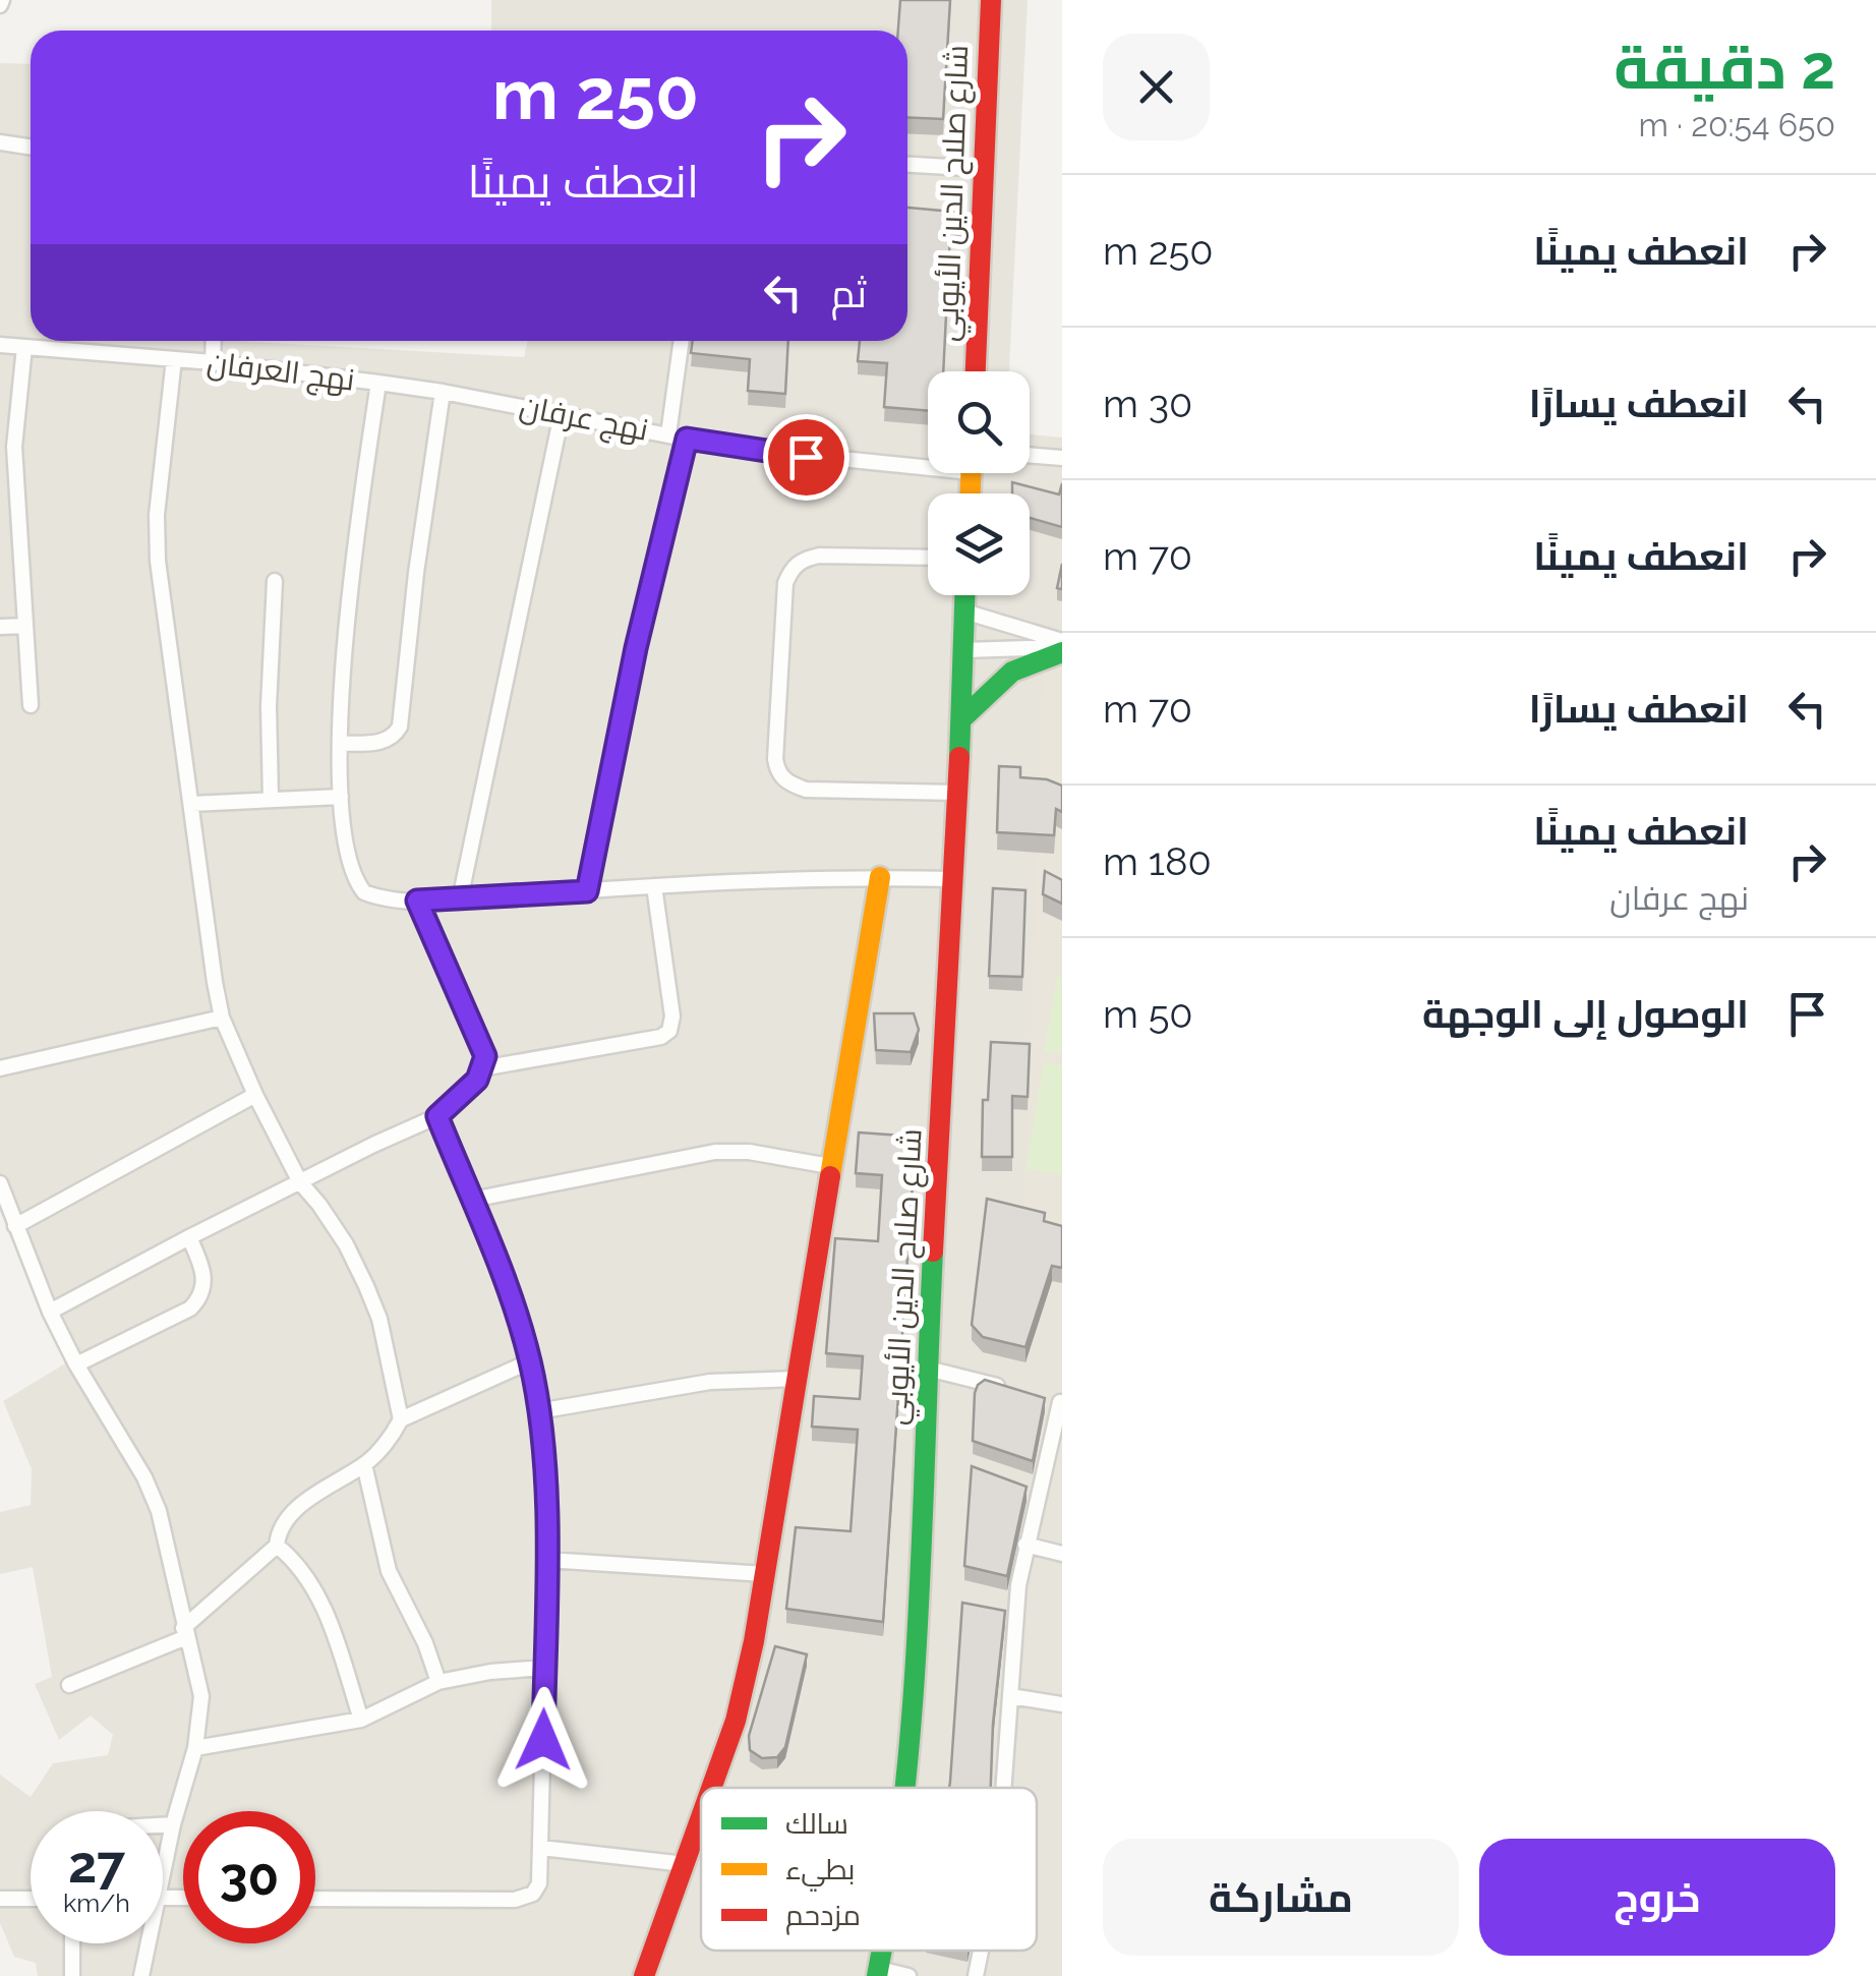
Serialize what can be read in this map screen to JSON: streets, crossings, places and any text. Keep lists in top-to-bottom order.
{
  "streets": {
    "main road": ["شارع صلاح الدين الأيوبي"],
    "street": ["نهج العرفان", "نهج عرفان"]
  },
  "crossings": [
    ["نهج العرفان", "نهج عرفان"]
  ],
  "legend": ["سالك", "بطيء", "مزدحم"],
  "page": {
    "heading": ["2 دقيقة", "650 m · 20:54"],
    "turn": ["250 m", "انعطف يمينًا"],
    "list": [
      {
        "name": "انعطف يمينًا",
        "value": "250 m"
      },
      {
        "name": "انعطف يسارًا",
        "value": "30 m"
      },
      {
        "name": "انعطف يمينًا",
        "value": "70 m"
      },
      {
        "name": "انعطف يسارًا",
        "value": "70 m"
      },
      {
        "name": "انعطف يمينًا",
        "note": "نهج عرفان",
        "value": "180 m"
      },
      {
        "name": "الوصول إلى الوجهة",
        "value": "50 m"
      }
    ],
    "then": "ثم",
    "speed": "27 km/h",
    "limit": "30",
    "buttons": ["خروج", "مشاركة"]
  }
}
